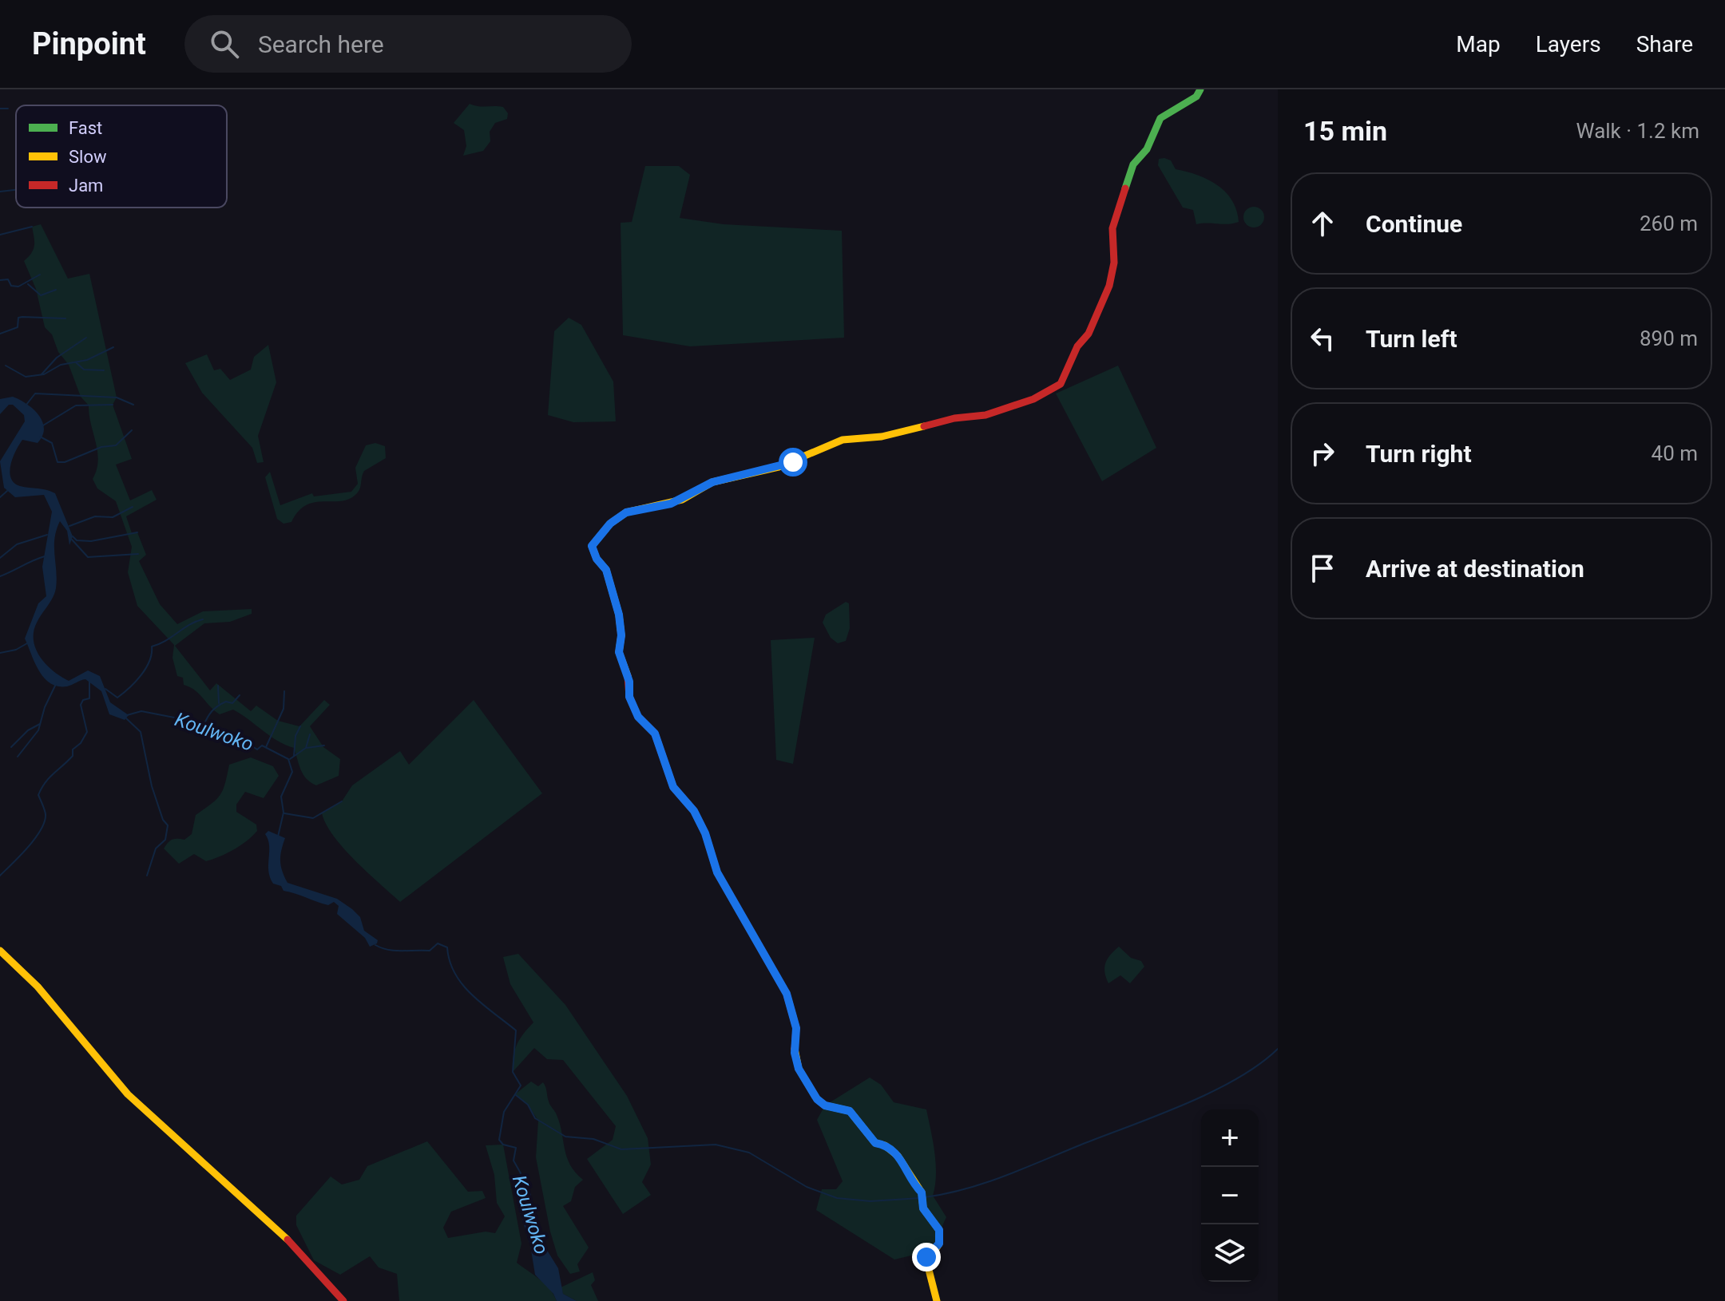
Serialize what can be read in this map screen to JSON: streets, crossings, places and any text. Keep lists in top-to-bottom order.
{
  "water": ["Koulwoko"],
  "legend": ["Fast", "Slow", "Jam"],
  "page": {
    "header": "Pinpoint",
    "search": "Search here",
    "nav": ["Map", "Layers", "Share"],
    "heading": ["15 min", "Walk · 1.2 km"],
    "list": [
      ["Continue", "260 m"],
      ["Turn left", "890 m"],
      ["Turn right", "40 m"],
      "Arrive at destination"
    ],
    "map_buttons": ["+", "−"]
  }
}
